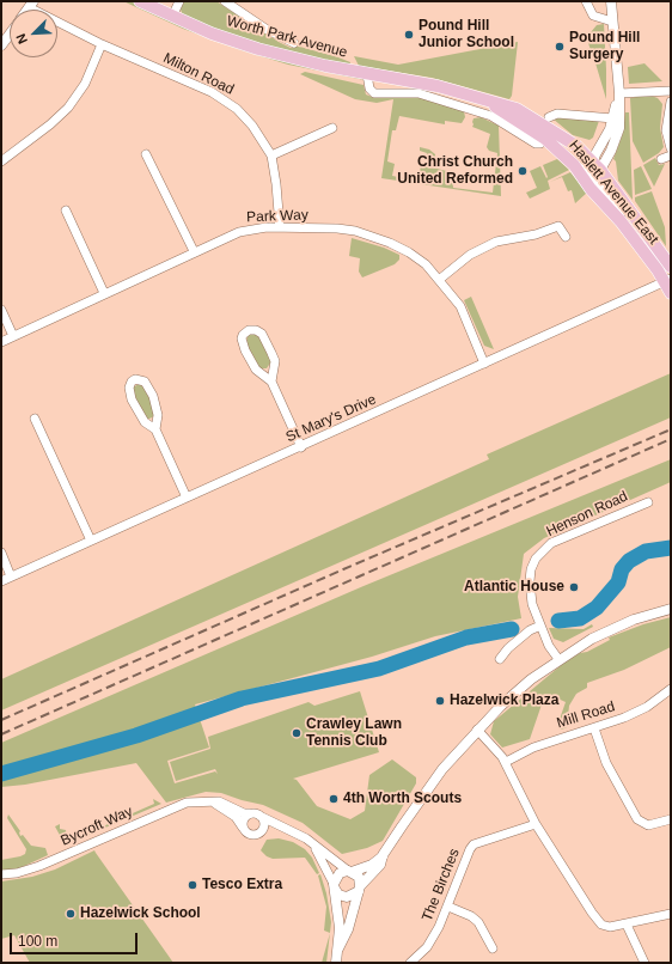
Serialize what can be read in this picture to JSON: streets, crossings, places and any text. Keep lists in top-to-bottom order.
{
  "streets": {
    "main road": ["Worth Park Avenue", "Haslett Avenue East"],
    "street": [
      "Milton Road",
      "Park Way",
      "St Mary's Drive",
      "Henson Road",
      "Mill Road",
      "Bycroft Way",
      "The Birches"
    ]
  },
  "crossings": [
    ["Worth Park Avenue", "Haslett Avenue East"],
    ["Milton Road", "Park Way"],
    ["Haslett Avenue East", "St Mary's Drive"],
    ["Park Way", "St Mary's Drive"]
  ],
  "places": [
    "Pound Hill Junior School",
    "Pound Hill Surgery",
    "Christ Church United Reformed",
    "Atlantic House",
    "Hazelwick Plaza",
    "Crawley Lawn Tennis Club",
    "4th Worth Scouts",
    "Tesco Extra",
    "Hazelwick School"
  ],
  "scale_bar": "100 m",
  "north": "bottom left"
}
